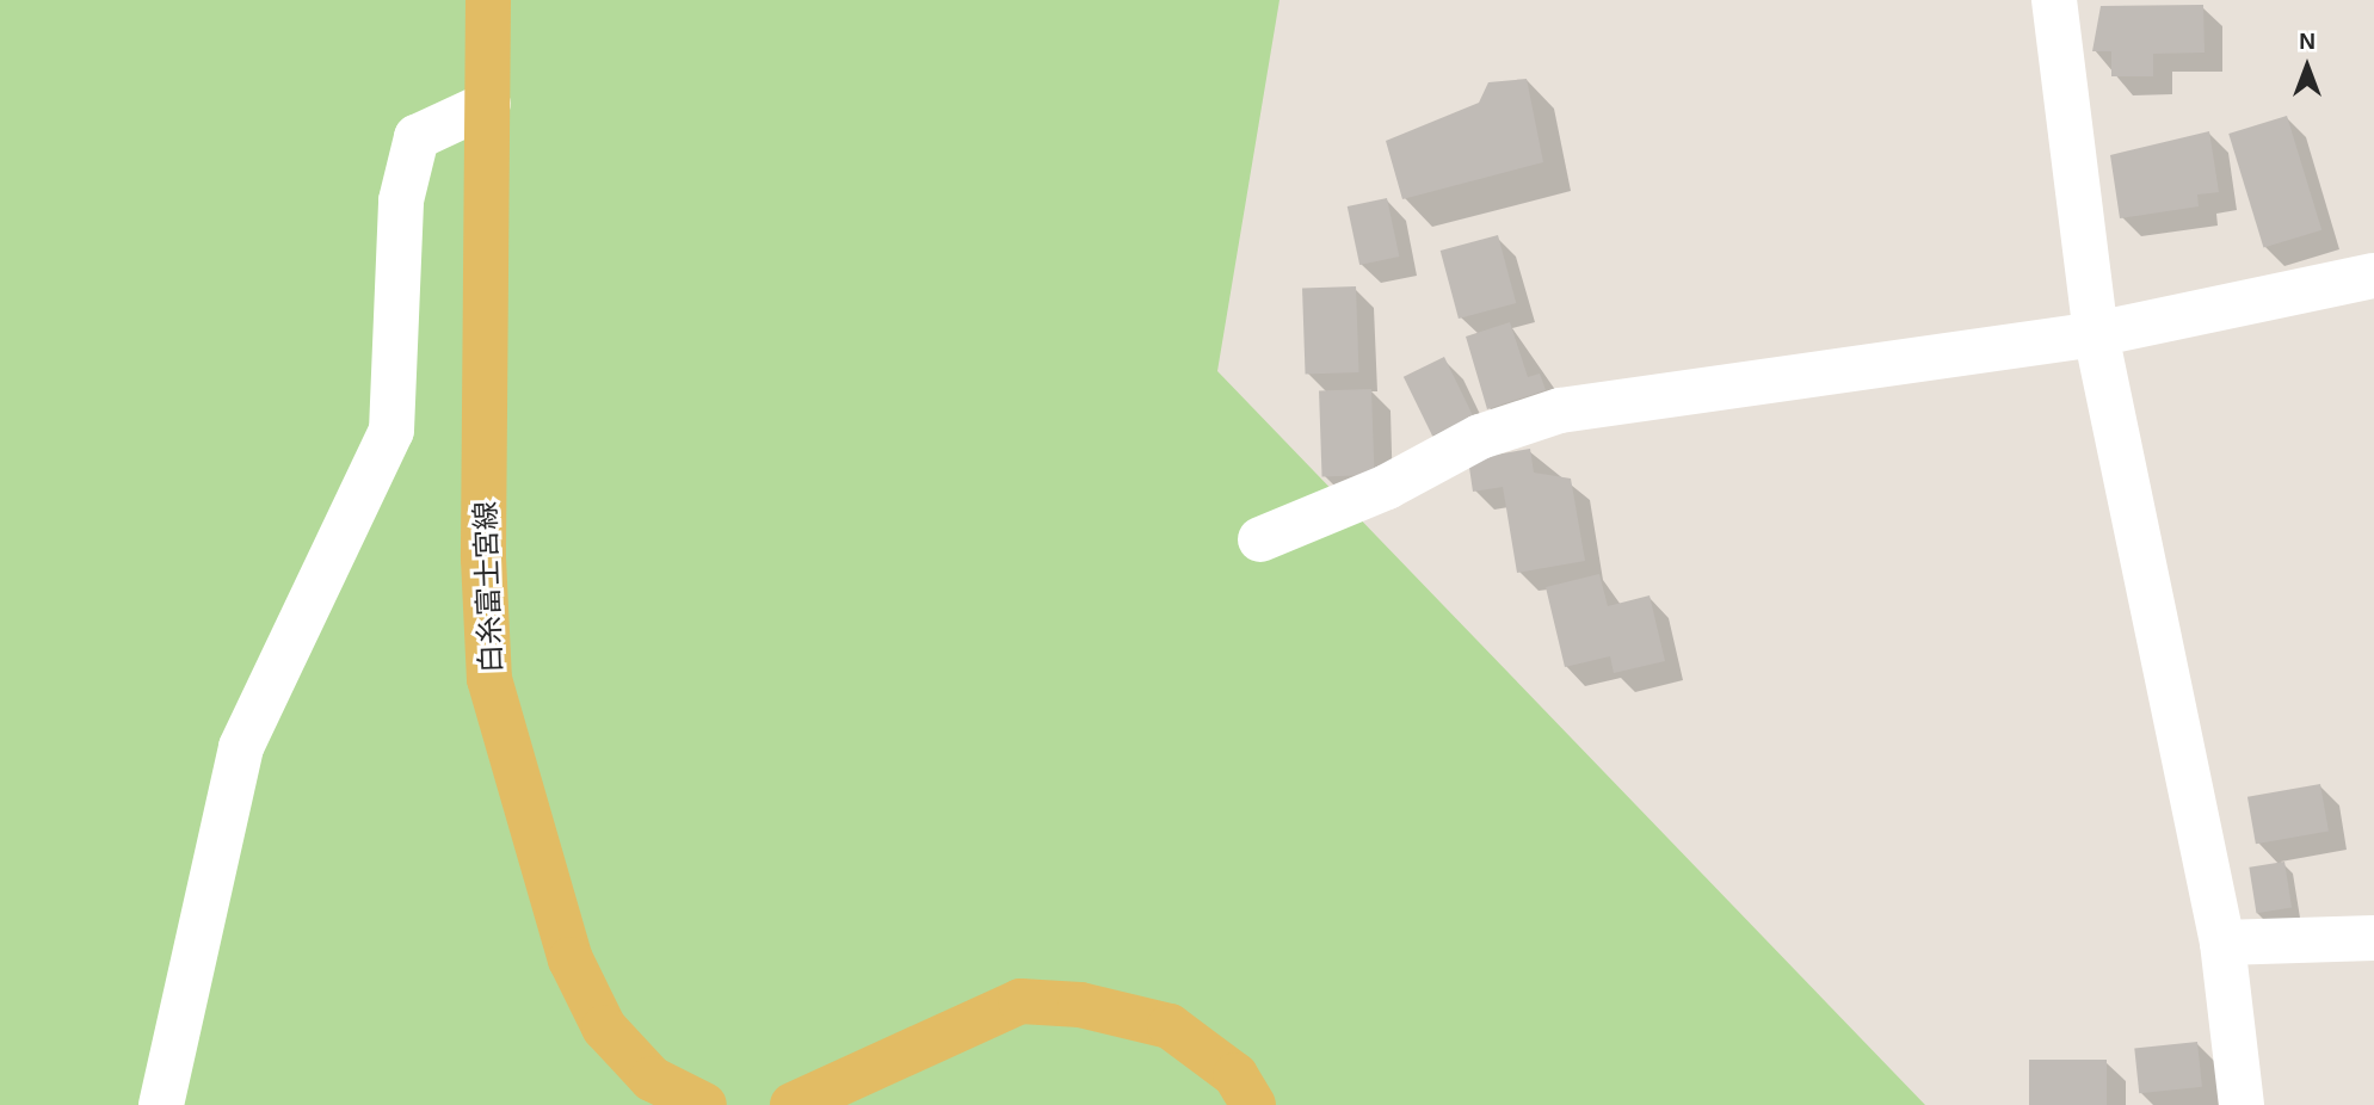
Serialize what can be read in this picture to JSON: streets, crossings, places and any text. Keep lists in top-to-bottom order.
{
  "streets": {
    "main road": ["白糸富士宮線"]
  },
  "north": "top"
}
